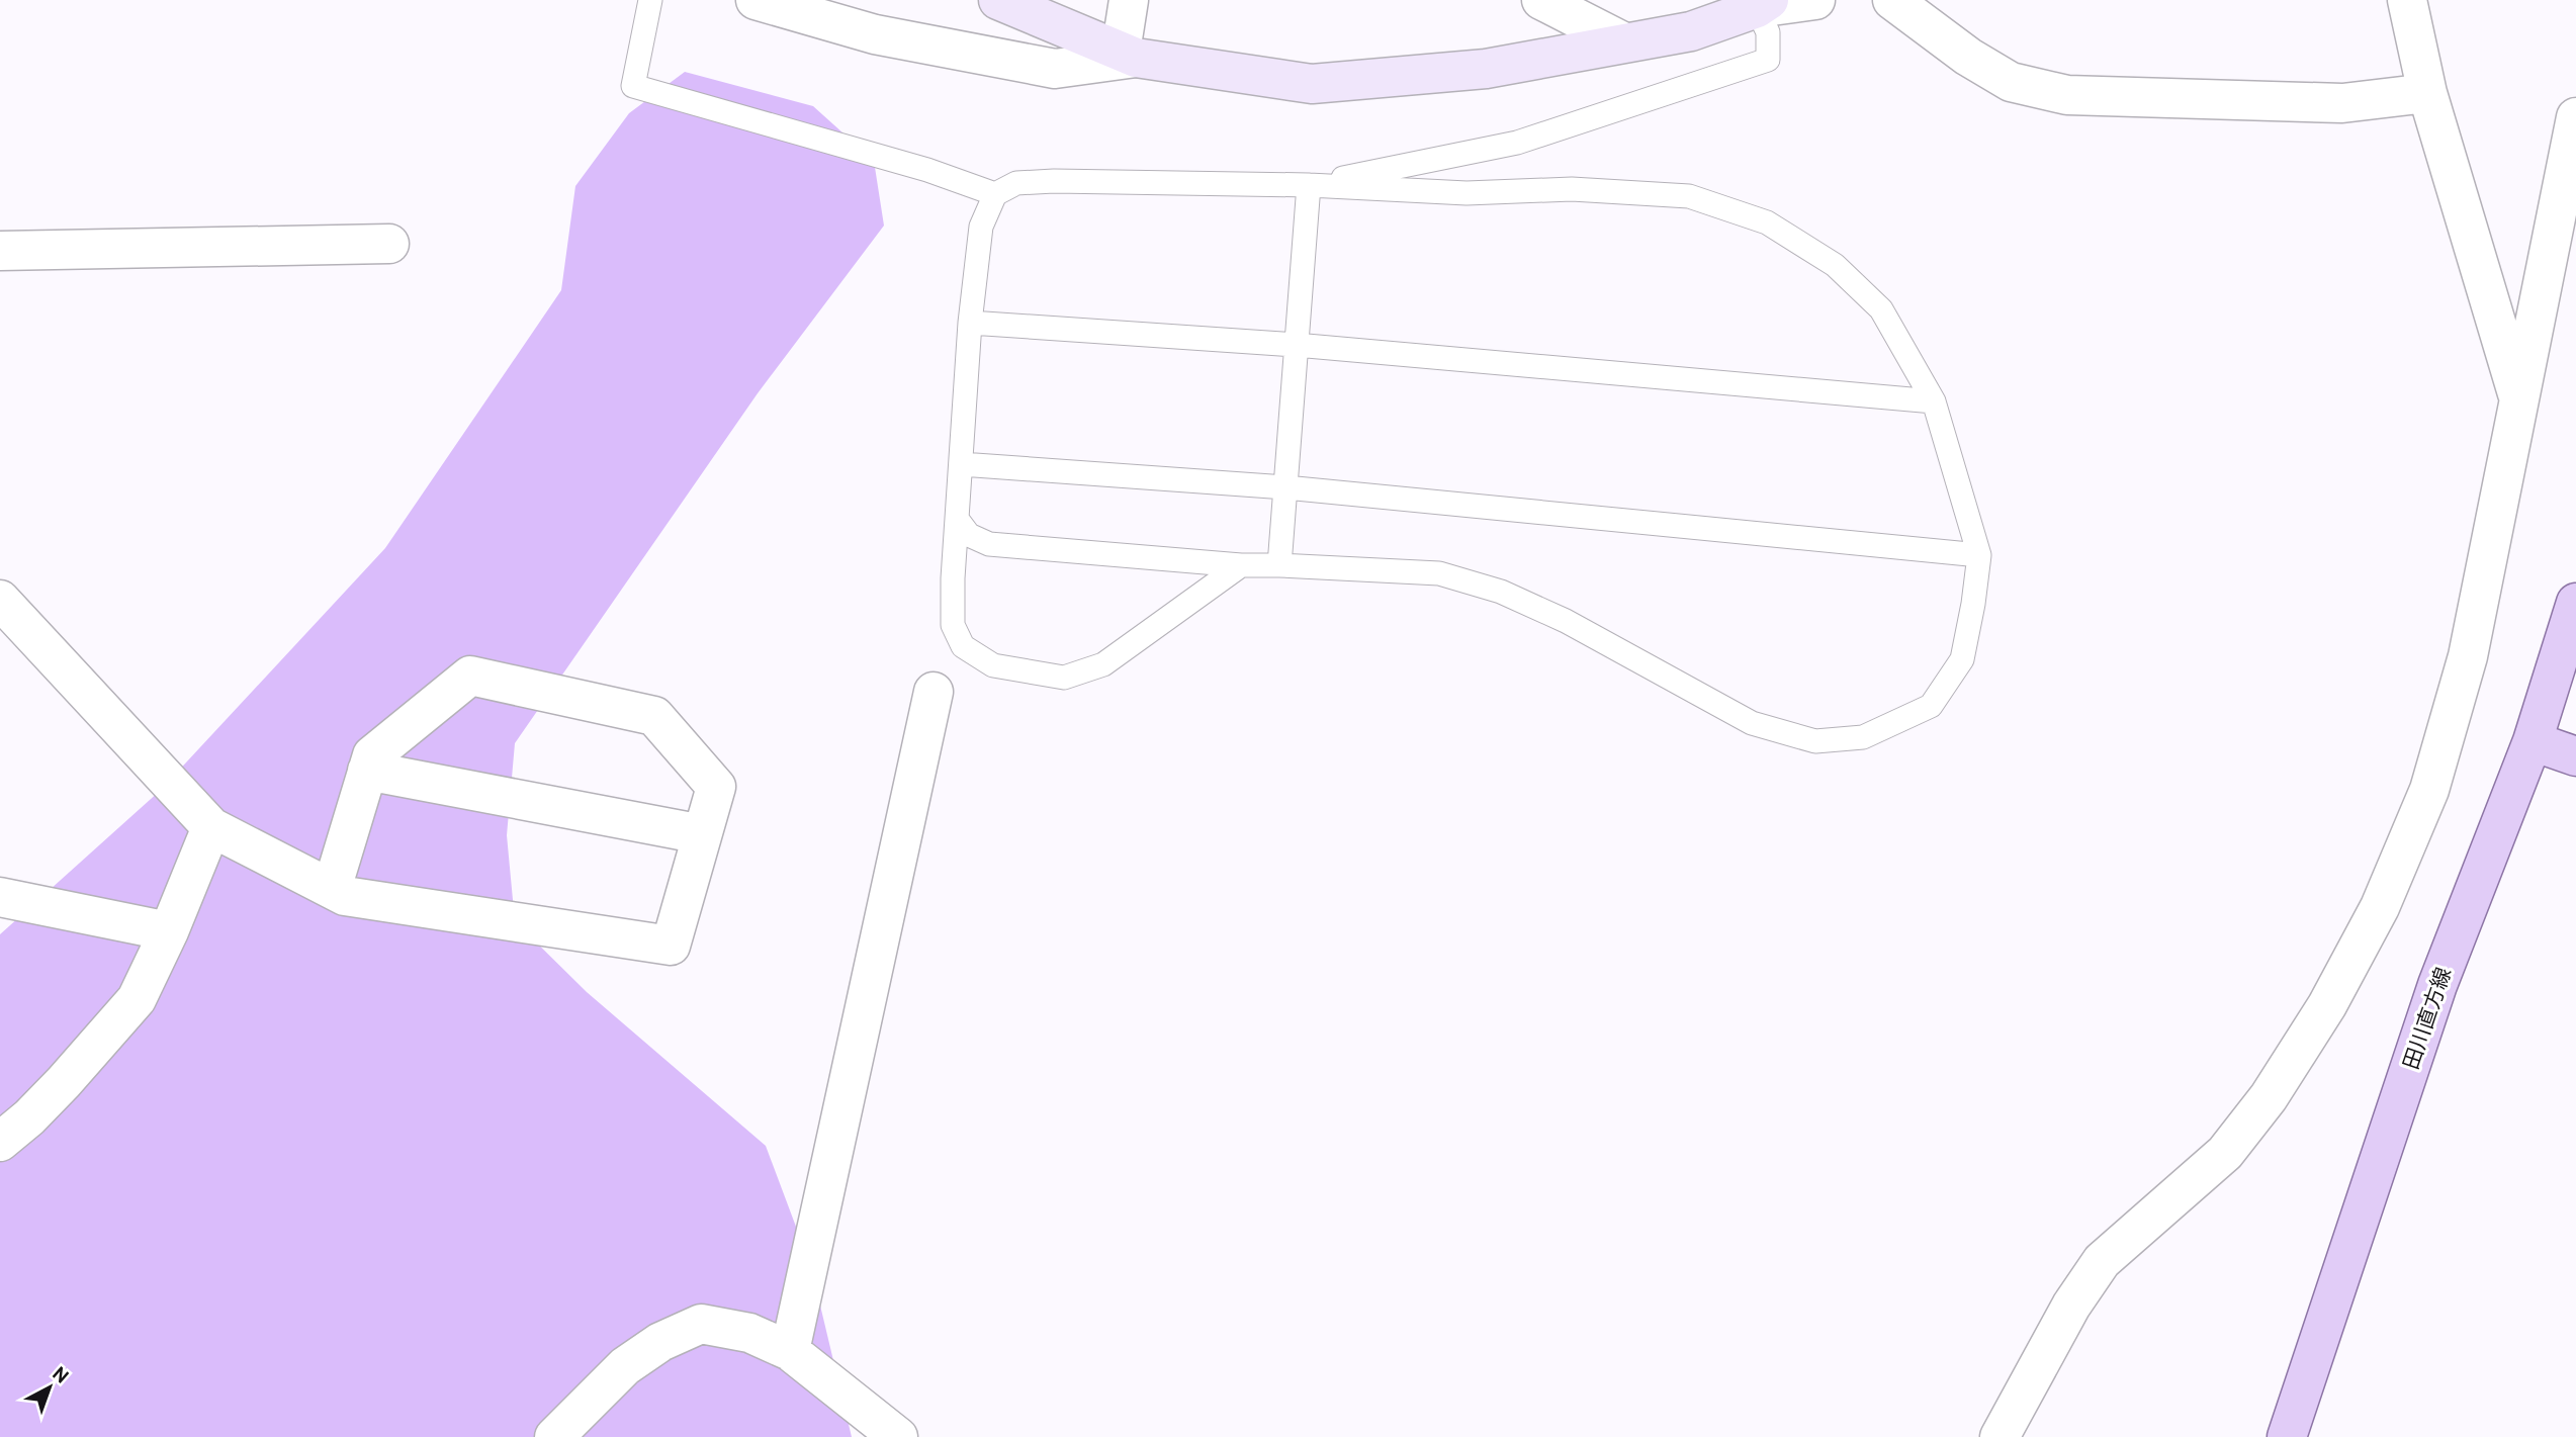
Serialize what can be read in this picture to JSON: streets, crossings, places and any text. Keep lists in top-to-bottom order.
{
  "streets": {
    "main road": ["田川直方線"]
  },
  "north": "top right"
}
